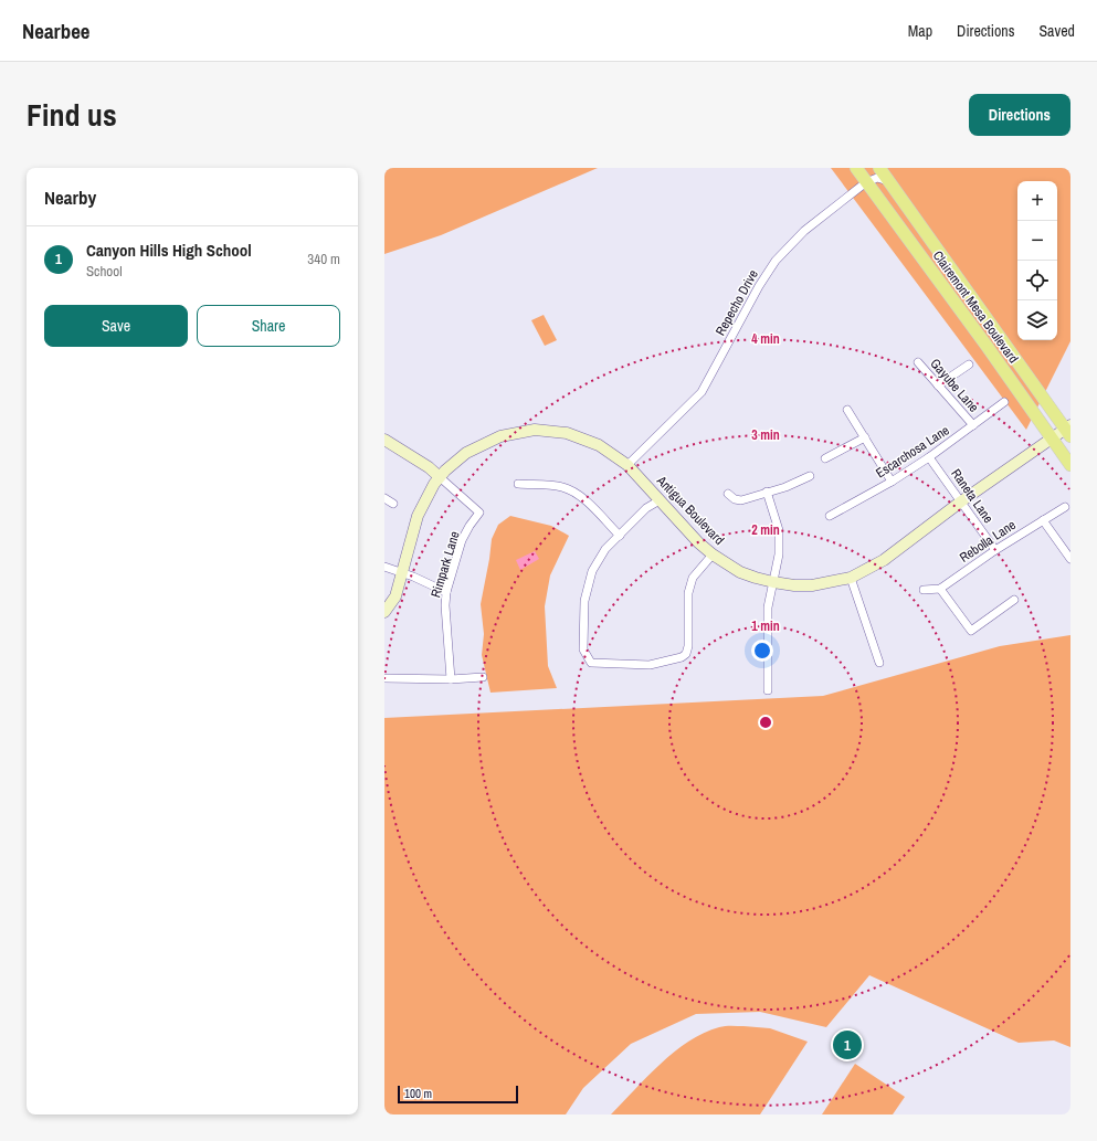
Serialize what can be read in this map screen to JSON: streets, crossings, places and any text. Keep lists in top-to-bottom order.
{
  "streets": {
    "main road": ["Clairemont Mesa Boulevard"],
    "street": [
      "Repecho Drive",
      "Gayube Lane",
      "Escarchosa Lane",
      "Raneta Lane",
      "Antigua Boulevard",
      "Rebolla Lane",
      "Rimpark Lane"
    ]
  },
  "crossings": [
    ["Repecho Drive", "Clairemont Mesa Boulevard"],
    ["Repecho Drive", "Antigua Boulevard"],
    ["Clairemont Mesa Boulevard", "Antigua Boulevard"],
    ["Gayube Lane", "Escarchosa Lane"],
    ["Escarchosa Lane", "Raneta Lane"],
    ["Raneta Lane", "Antigua Boulevard"],
    ["Raneta Lane", "Rebolla Lane"],
    ["Antigua Boulevard", "Rimpark Lane"]
  ],
  "scale_bar": "100 m",
  "page": {
    "header": "Nearbee",
    "nav": ["Map", "Directions", "Saved"],
    "title": "Find us",
    "buttons": [
      "Directions",
      ["Save", "Share"]
    ],
    "heading": "Nearby",
    "map_buttons": ["+", "−"],
    "list": [
      {
        "mark": "1",
        "name": "Canyon Hills High School",
        "note": "School",
        "value": "340 m"
      }
    ],
    "pins": "1",
    "scale": "100 m"
  },
  "rings": [
    "4 min",
    "3 min",
    "2 min",
    "1 min"
  ]
}
